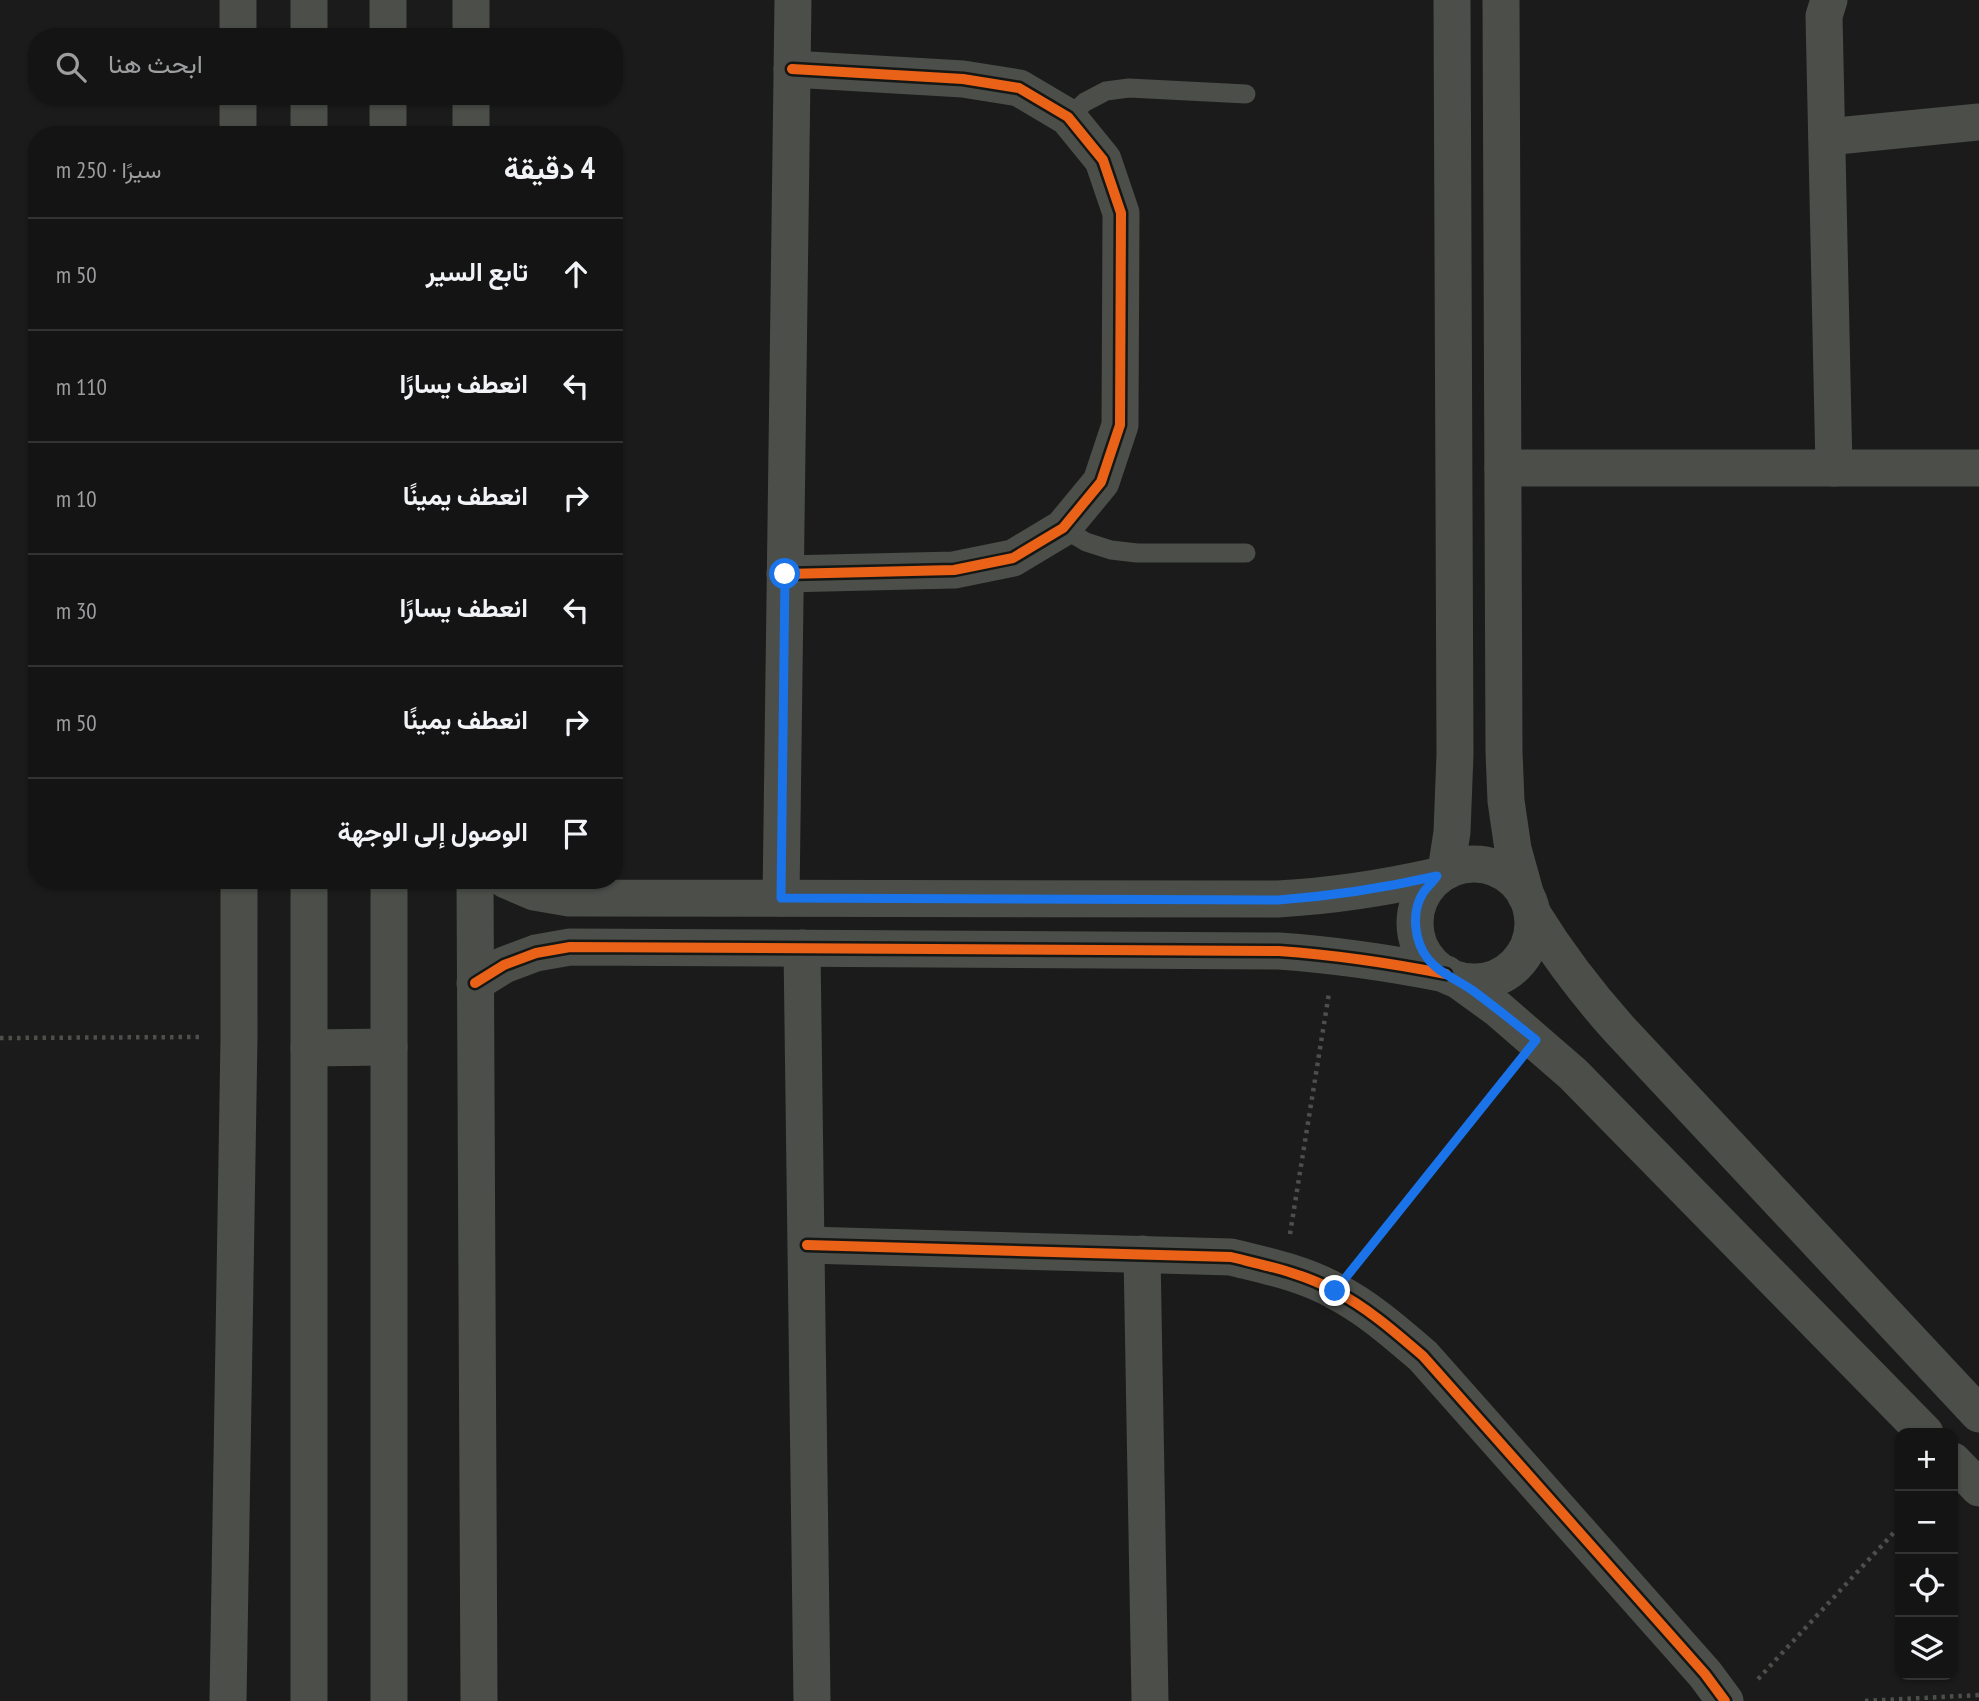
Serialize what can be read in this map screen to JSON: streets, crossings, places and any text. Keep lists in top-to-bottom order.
{
  "page": {
    "search": "ابحث هنا",
    "heading": ["4 دقيقة", "سيرًا · 250 m"],
    "list": [
      ["تابع السير", "50 m"],
      ["انعطف يسارًا", "110 m"],
      ["انعطف يمينًا", "10 m"],
      ["انعطف يسارًا", "30 m"],
      ["انعطف يمينًا", "50 m"],
      "الوصول إلى الوجهة"
    ],
    "map_buttons": ["+", "−"]
  }
}
